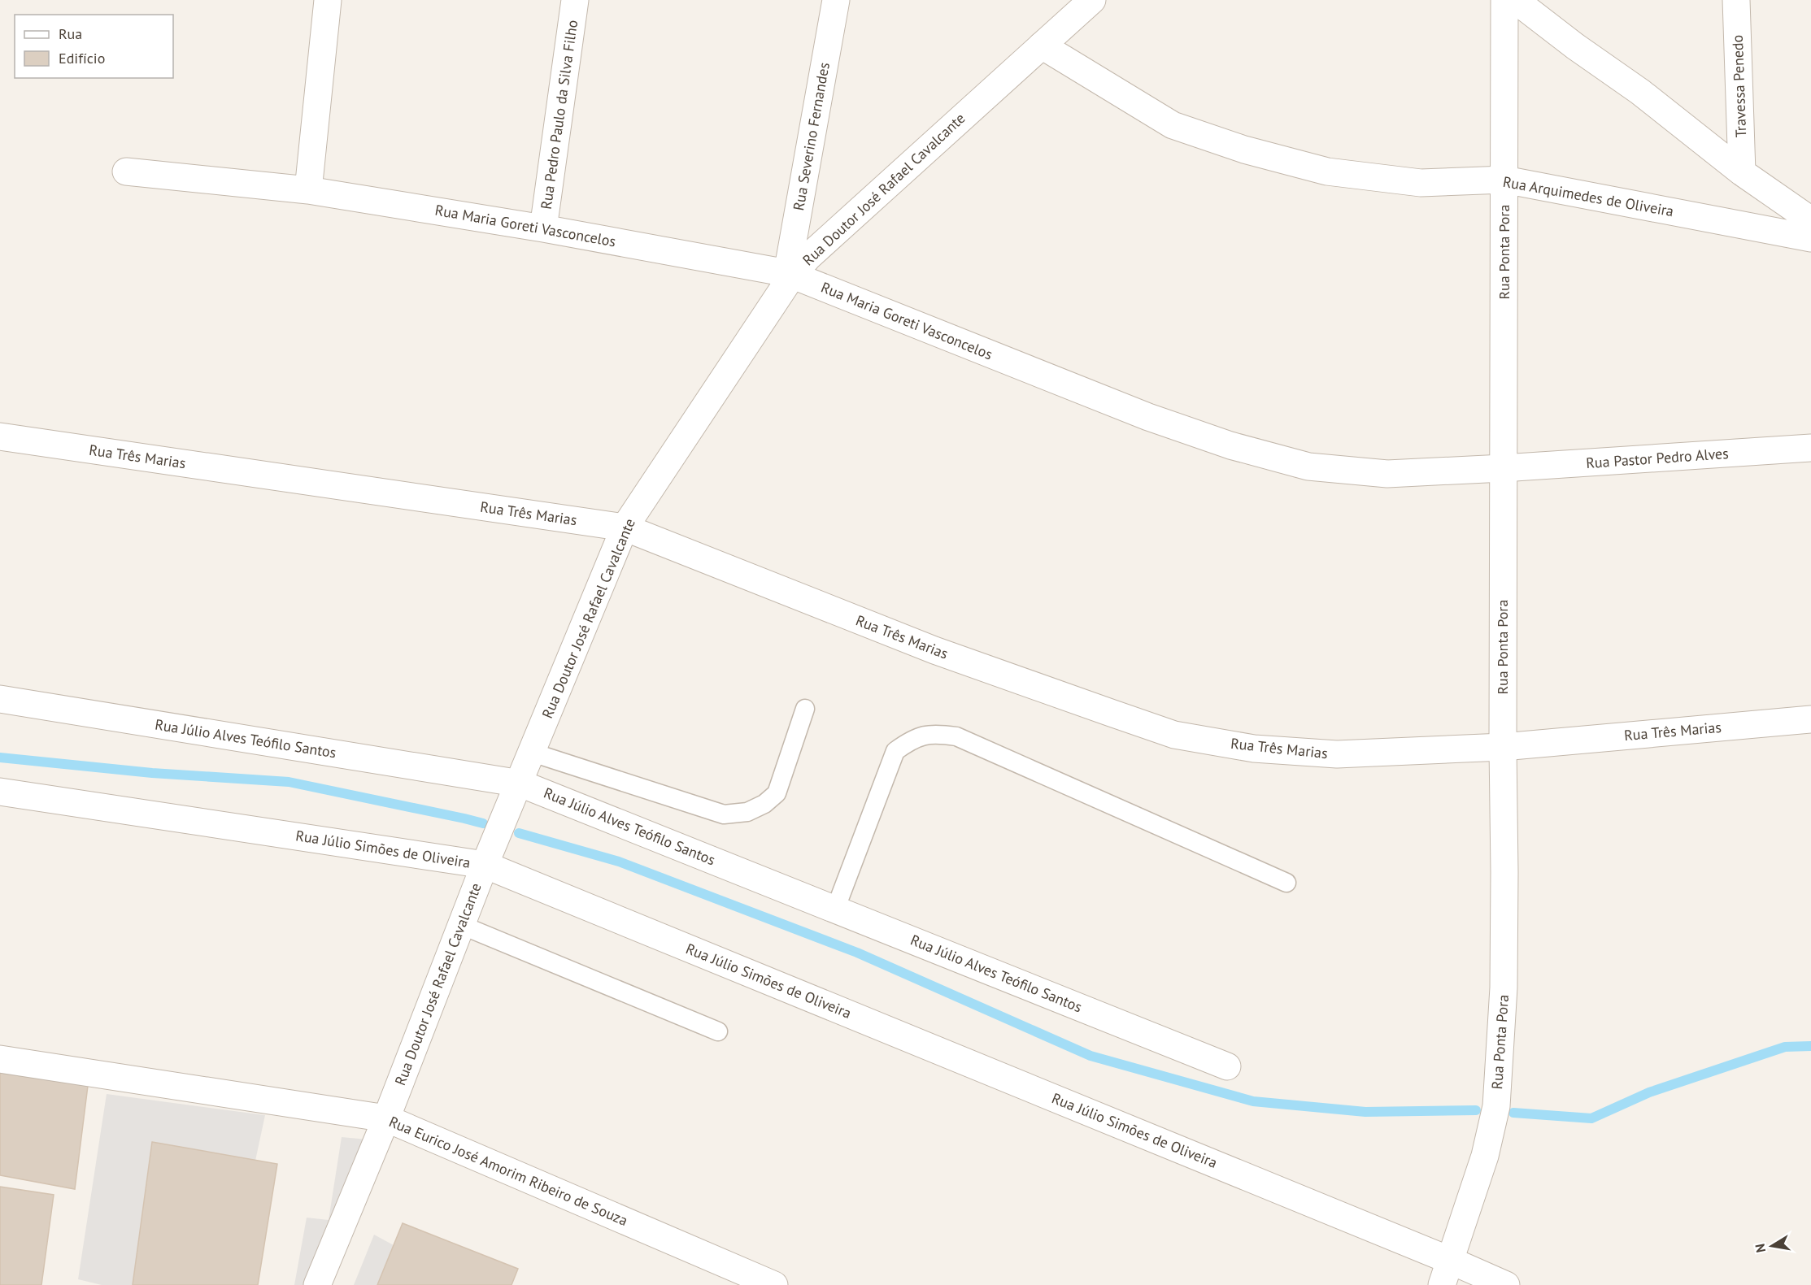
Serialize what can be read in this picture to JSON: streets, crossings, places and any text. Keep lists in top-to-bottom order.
{
  "streets": {
    "street": [
      "Travessa Penedo",
      "Rua Pedro Paulo da Silva Filho",
      "Rua Severino Fernandes",
      "Rua Doutor José Rafael Cavalcante",
      "Rua Arquimedes de Oliveira",
      "Rua Maria Goreti Vasconcelos",
      "Rua Ponta Pora",
      "Rua Três Marias",
      "Rua Pastor Pedro Alves",
      "Rua Júlio Alves Teófilo Santos",
      "Rua Júlio Simões de Oliveira",
      "Rua Eurico José Amorim Ribeiro de Souza"
    ]
  },
  "crossings": [
    ["Rua Pedro Paulo da Silva Filho", "Rua Maria Goreti Vasconcelos"],
    ["Rua Severino Fernandes", "Rua Doutor José Rafael Cavalcante"],
    ["Rua Severino Fernandes", "Rua Maria Goreti Vasconcelos"],
    ["Rua Doutor José Rafael Cavalcante", "Rua Arquimedes de Oliveira"],
    ["Rua Doutor José Rafael Cavalcante", "Rua Maria Goreti Vasconcelos"],
    ["Rua Doutor José Rafael Cavalcante", "Rua Três Marias"],
    ["Rua Doutor José Rafael Cavalcante", "Rua Júlio Alves Teófilo Santos"],
    ["Rua Doutor José Rafael Cavalcante", "Rua Júlio Simões de Oliveira"],
    ["Rua Doutor José Rafael Cavalcante", "Rua Eurico José Amorim Ribeiro de Souza"],
    ["Rua Arquimedes de Oliveira", "Rua Ponta Pora"],
    ["Rua Maria Goreti Vasconcelos", "Rua Ponta Pora"],
    ["Rua Maria Goreti Vasconcelos", "Rua Pastor Pedro Alves"],
    ["Rua Ponta Pora", "Rua Três Marias"],
    ["Rua Ponta Pora", "Rua Pastor Pedro Alves"],
    ["Rua Ponta Pora", "Rua Júlio Simões de Oliveira"]
  ],
  "legend": ["Rua", "Edifício"],
  "north": "left"
}
